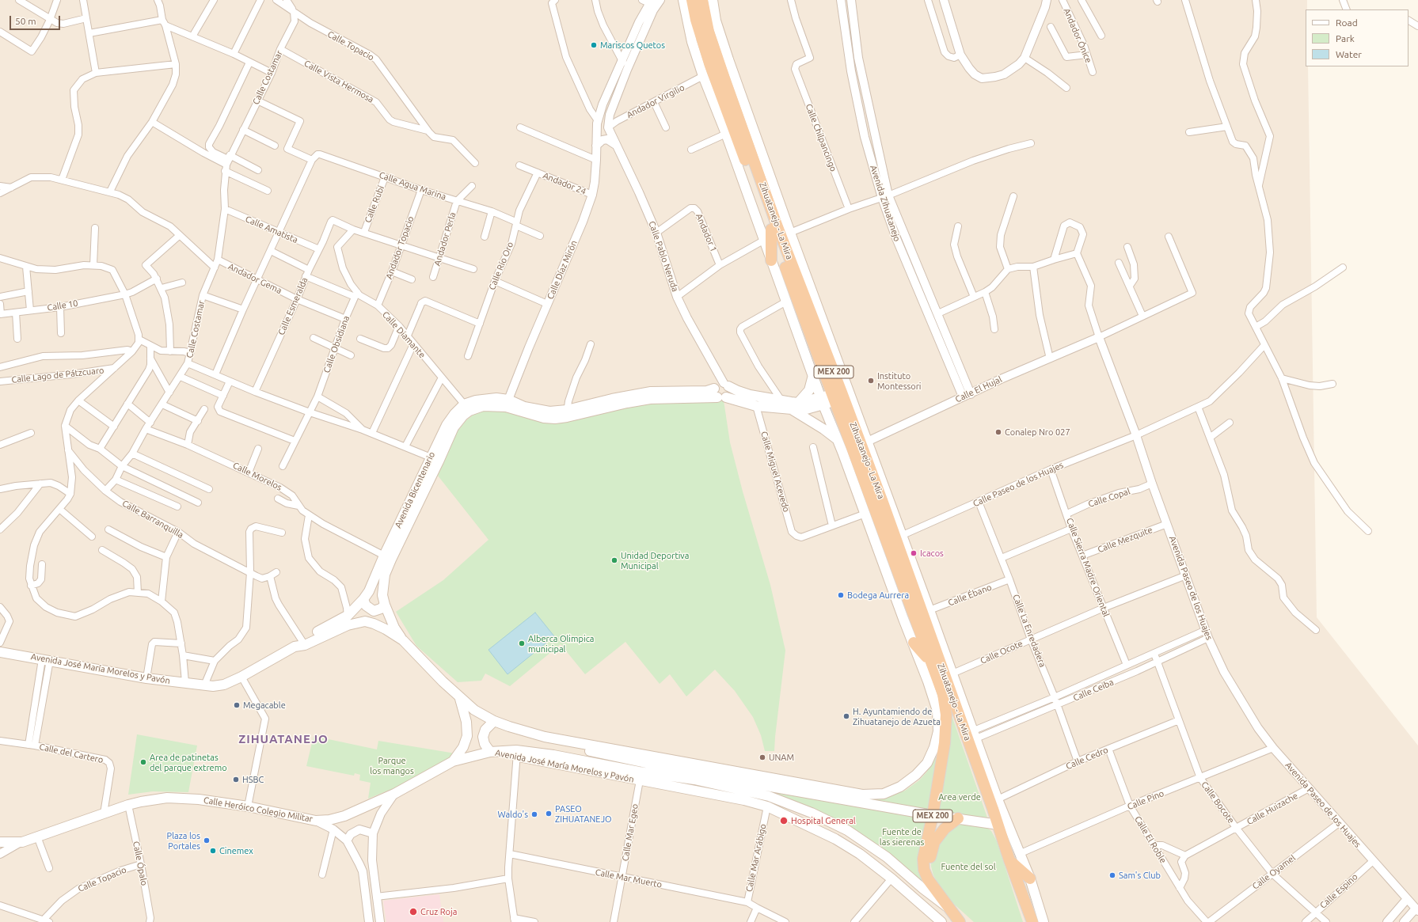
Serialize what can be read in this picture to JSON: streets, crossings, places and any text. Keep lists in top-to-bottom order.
{
  "streets": {
    "highway": ["Zihuatanejo - La Mira", "MEX 200"],
    "main road": ["Avenida Bicentenario", "Avenida José María Morelos y Pavón", "Calle Heróico Colegio Militar"],
    "street": [
      "Andador Ónice",
      "Calle Topacio",
      "Calle Costamar",
      "Calle Vista Hermosa",
      "Andador Virgilio",
      "Calle Chilpancingo",
      "Andador 24",
      "Calle Agua Marina",
      "Avenida Zihuatanejo",
      "Calle Rubí",
      "Calle Amatista",
      "Andador 1",
      "Andador Perla",
      "Andador Topacio",
      "Calle Pablo Neruda",
      "Calle Río Oro",
      "Calle Díaz Mirón",
      "Andador Gema",
      "Calle 10",
      "Calle Esmeralda",
      "Calle Diamante",
      "Calle Obsidiana",
      "Calle Lago de Pátzcuaro",
      "Calle El Hujal",
      "Calle Miguel Acevedo",
      "Calle Morelos",
      "Calle Paseo de los Huajes",
      "Calle Copal",
      "Calle Barranquilla",
      "Calle Mezquite",
      "Calle Sierra Madre Oriental",
      "Avenida Paseo de los Huajes",
      "Calle Ébano",
      "Calle La Enredadera",
      "Calle Ocote",
      "Calle Ceiba",
      "Calle del Cartero",
      "Calle Cedro",
      "Calle Pino",
      "Calle Bocote",
      "Calle Huizache",
      "Calle Mar Egeo",
      "Calle El Roble",
      "Calle Mar Arábigo",
      "Calle Ópalo",
      "Calle Oyamel",
      "Calle Mar Muerto",
      "Calle Espino"
    ]
  },
  "crossings": [
    ["Calle Topacio", "Calle Costamar"],
    ["Calle Topacio", "Calle Vista Hermosa"],
    ["Calle Topacio", "Calle Ópalo"],
    ["Calle Costamar", "Calle Vista Hermosa"],
    ["Calle Costamar", "Calle Amatista"],
    ["Calle Costamar", "Andador Gema"],
    ["Calle Costamar", "Calle Morelos"],
    ["Calle Costamar", "Calle Barranquilla"],
    ["Andador Virgilio", "Calle Pablo Neruda"],
    ["Andador 24", "Calle Río Oro"],
    ["Andador 24", "Calle Díaz Mirón"],
    ["Calle Agua Marina", "Calle Rubí"],
    ["Calle Agua Marina", "Andador Perla"],
    ["Calle Agua Marina", "Andador Topacio"],
    ["Calle Agua Marina", "Calle Río Oro"],
    ["Avenida Zihuatanejo", "Calle El Hujal"],
    ["Zihuatanejo - La Mira", "Calle El Hujal"],
    ["Zihuatanejo - La Mira", "Avenida José María Morelos y Pavón"],
    ["Zihuatanejo - La Mira", "Calle Cedro"],
    ["Calle Amatista", "Calle Esmeralda"],
    ["Andador 1", "Calle Pablo Neruda"],
    ["Andador Topacio", "Calle Diamante"],
    ["Calle Díaz Mirón", "Avenida Bicentenario"],
    ["Andador Gema", "Calle Esmeralda"],
    ["Andador Gema", "Calle Obsidiana"],
    ["Calle Esmeralda", "Calle Diamante"],
    ["Calle Diamante", "Calle Obsidiana"],
    ["Calle Diamante", "Avenida Bicentenario"],
    ["Calle El Hujal", "Avenida Paseo de los Huajes"],
    ["Calle Morelos", "Avenida Bicentenario"],
    ["Calle Paseo de los Huajes", "Calle Sierra Madre Oriental"],
    ["Calle Paseo de los Huajes", "Avenida Paseo de los Huajes"],
    ["Calle Paseo de los Huajes", "Calle La Enredadera"],
    ["Avenida Bicentenario", "Avenida José María Morelos y Pavón"],
    ["Calle Copal", "Calle Sierra Madre Oriental"],
    ["Calle Copal", "Avenida Paseo de los Huajes"],
    ["Calle Mezquite", "Calle Sierra Madre Oriental"],
    ["Calle Mezquite", "Avenida Paseo de los Huajes"],
    ["Calle Sierra Madre Oriental", "Calle Ocote"],
    ["Calle Sierra Madre Oriental", "Calle Ceiba"],
    ["Avenida Paseo de los Huajes", "Calle Ocote"],
    ["Avenida Paseo de los Huajes", "Calle Ceiba"],
    ["Avenida Paseo de los Huajes", "Calle Pino"],
    ["Avenida Paseo de los Huajes", "Calle Huizache"],
    ["Avenida Paseo de los Huajes", "Calle Oyamel"],
    ["Avenida Paseo de los Huajes", "Calle Espino"],
    ["Calle Ébano", "Calle La Enredadera"],
    ["Calle La Enredadera", "Calle Ocote"],
    ["Calle La Enredadera", "Calle Ceiba"],
    ["Calle La Enredadera", "Calle Cedro"],
    ["Avenida José María Morelos y Pavón", "Calle Heróico Colegio Militar"],
    ["Avenida José María Morelos y Pavón", "Calle Mar Egeo"],
    ["Avenida José María Morelos y Pavón", "Calle Mar Arábigo"],
    ["Calle Ceiba", "Calle Bocote"],
    ["Calle del Cartero", "Calle Heróico Colegio Militar"],
    ["Calle Cedro", "Calle Bocote"],
    ["Calle Cedro", "Calle El Roble"],
    ["Calle Pino", "Calle Bocote"],
    ["Calle Pino", "Calle El Roble"],
    ["Calle Bocote", "Calle Huizache"],
    ["Calle Bocote", "Calle Oyamel"],
    ["Calle Bocote", "Calle Espino"],
    ["Calle Heróico Colegio Militar", "Calle Ópalo"],
    ["Calle Mar Egeo", "Calle Mar Muerto"],
    ["Calle El Roble", "Calle Oyamel"],
    ["Calle Mar Arábigo", "Calle Mar Muerto"]
  ],
  "districts": ["ZIHUATANEJO"],
  "parks": [
    "Parque los mangos",
    "Area verde",
    "Fuente de las sierenas",
    "Fuente del sol"
  ],
  "places": [
    "Mariscos Quetos",
    "Instituto Montessori",
    "Conalep Nro 027",
    "Icacos",
    "Unidad Deportiva Municipal",
    "Bodega Aurrera",
    "Alberca Olimpica municipal",
    "Megacable",
    "H. Ayuntamiendo de Zihuatanejo de Azueta",
    "UNAM",
    "Area de patinetas del parque extremo",
    "HSBC",
    "PASEO ZIHUATANEJO",
    "Waldo's",
    "Hospital General",
    "Plaza los Portales",
    "Cinemex",
    "Sam's Club",
    "Cruz Roja"
  ],
  "legend": ["Road", "Park", "Water"],
  "scale_bar": "50 m"
}
